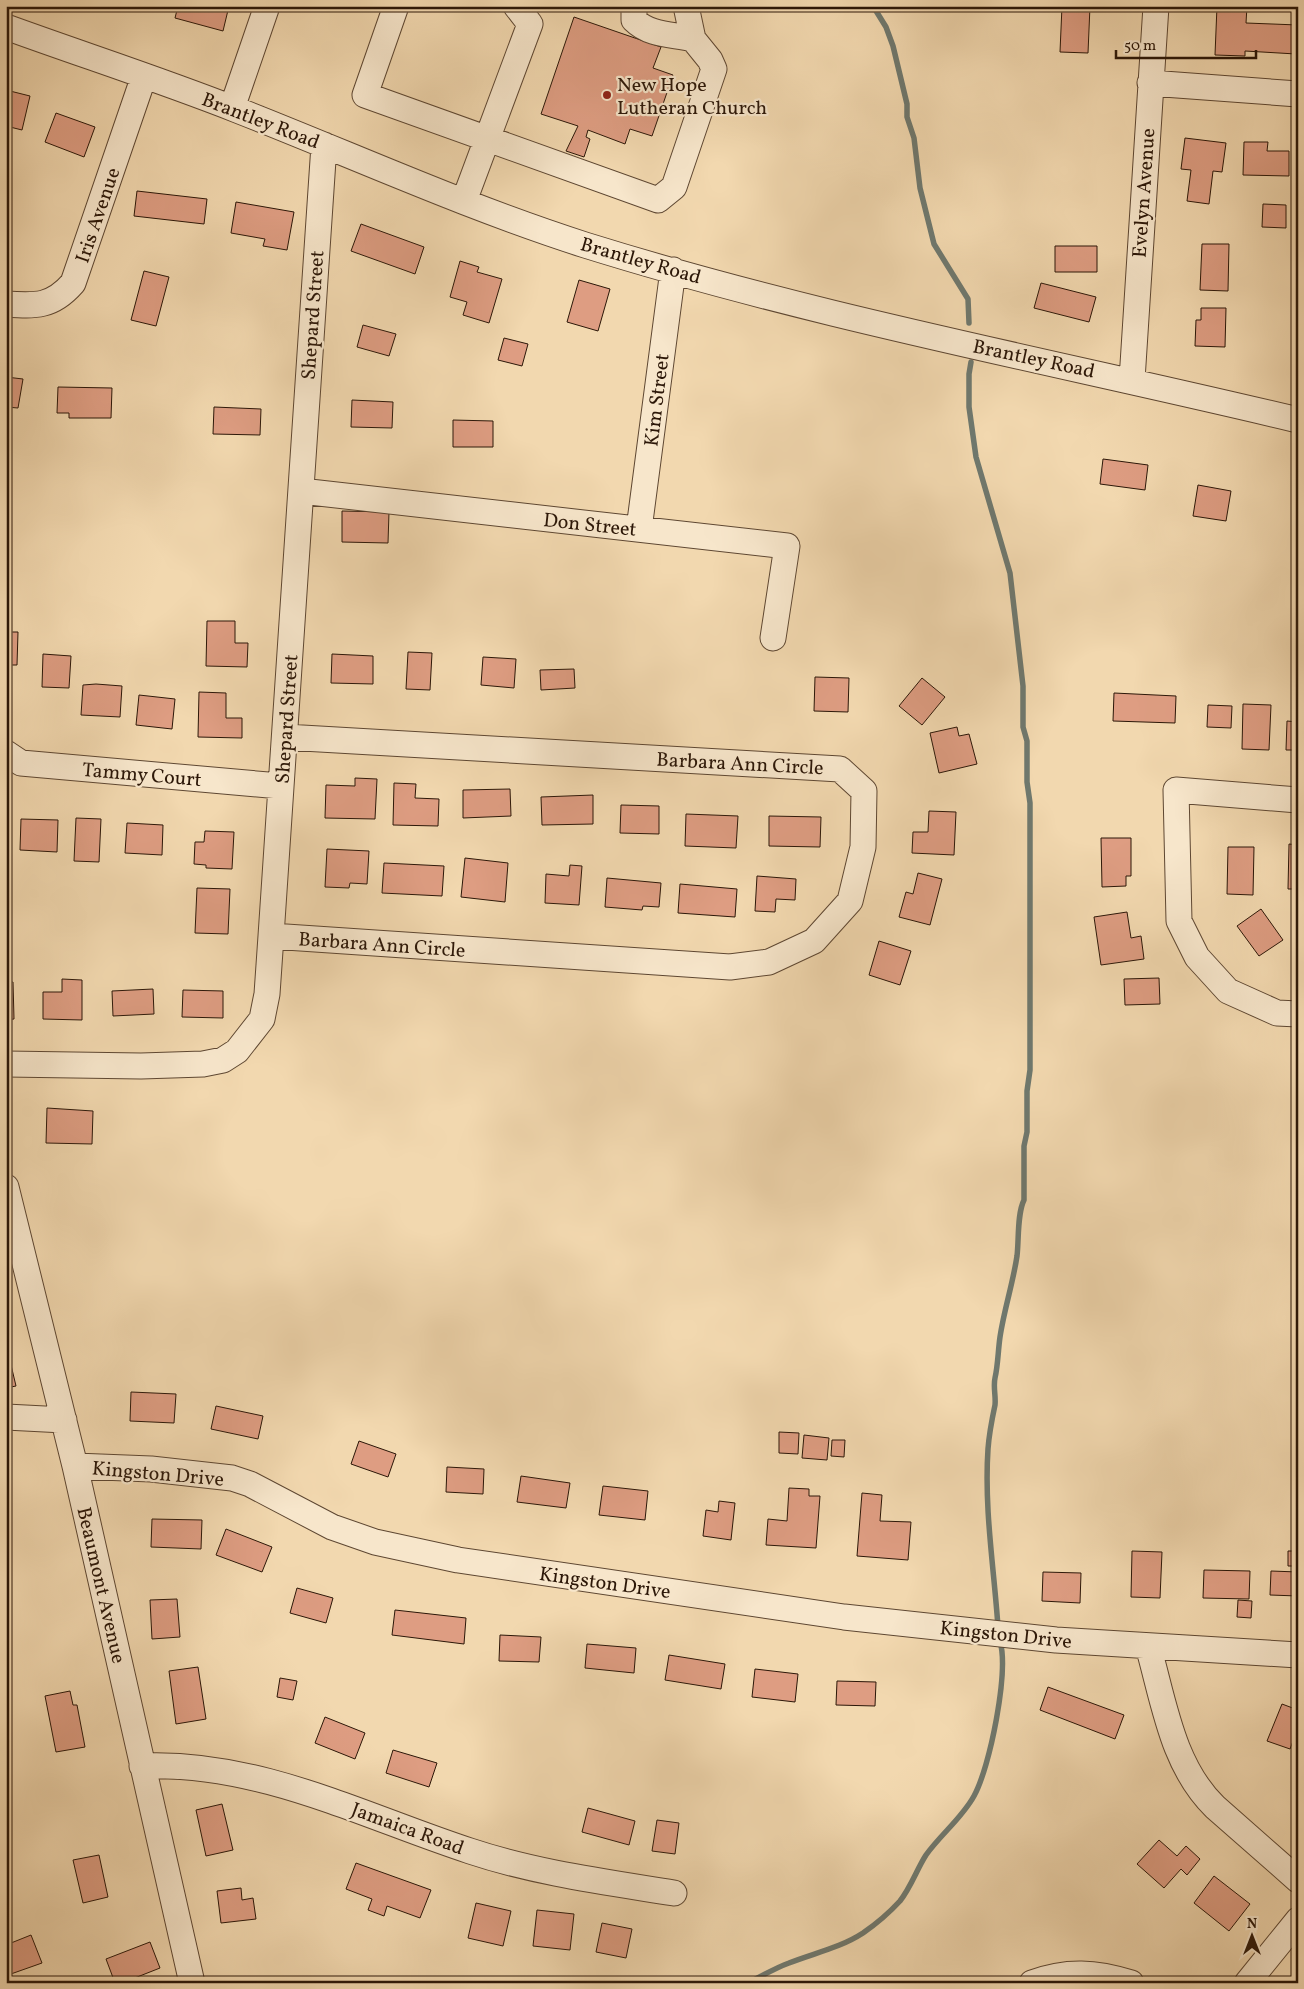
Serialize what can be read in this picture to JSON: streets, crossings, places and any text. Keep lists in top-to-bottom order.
{
  "streets": {
    "street": [
      "Brantley Road",
      "Evelyn Avenue",
      "Iris Avenue",
      "Shepard Street",
      "Kim Street",
      "Don Street",
      "Barbara Ann Circle",
      "Tammy Court",
      "Kingston Drive",
      "Beaumont Avenue",
      "Jamaica Road"
    ]
  },
  "crossings": [
    ["Brantley Road", "Evelyn Avenue"],
    ["Brantley Road", "Iris Avenue"],
    ["Brantley Road", "Shepard Street"],
    ["Brantley Road", "Kim Street"],
    ["Shepard Street", "Don Street"],
    ["Shepard Street", "Barbara Ann Circle"],
    ["Shepard Street", "Tammy Court"],
    ["Kim Street", "Don Street"],
    ["Kingston Drive", "Beaumont Avenue"],
    ["Beaumont Avenue", "Jamaica Road"]
  ],
  "places": ["New Hope Lutheran Church"],
  "scale_bar": "50 m",
  "north": "top"
}
